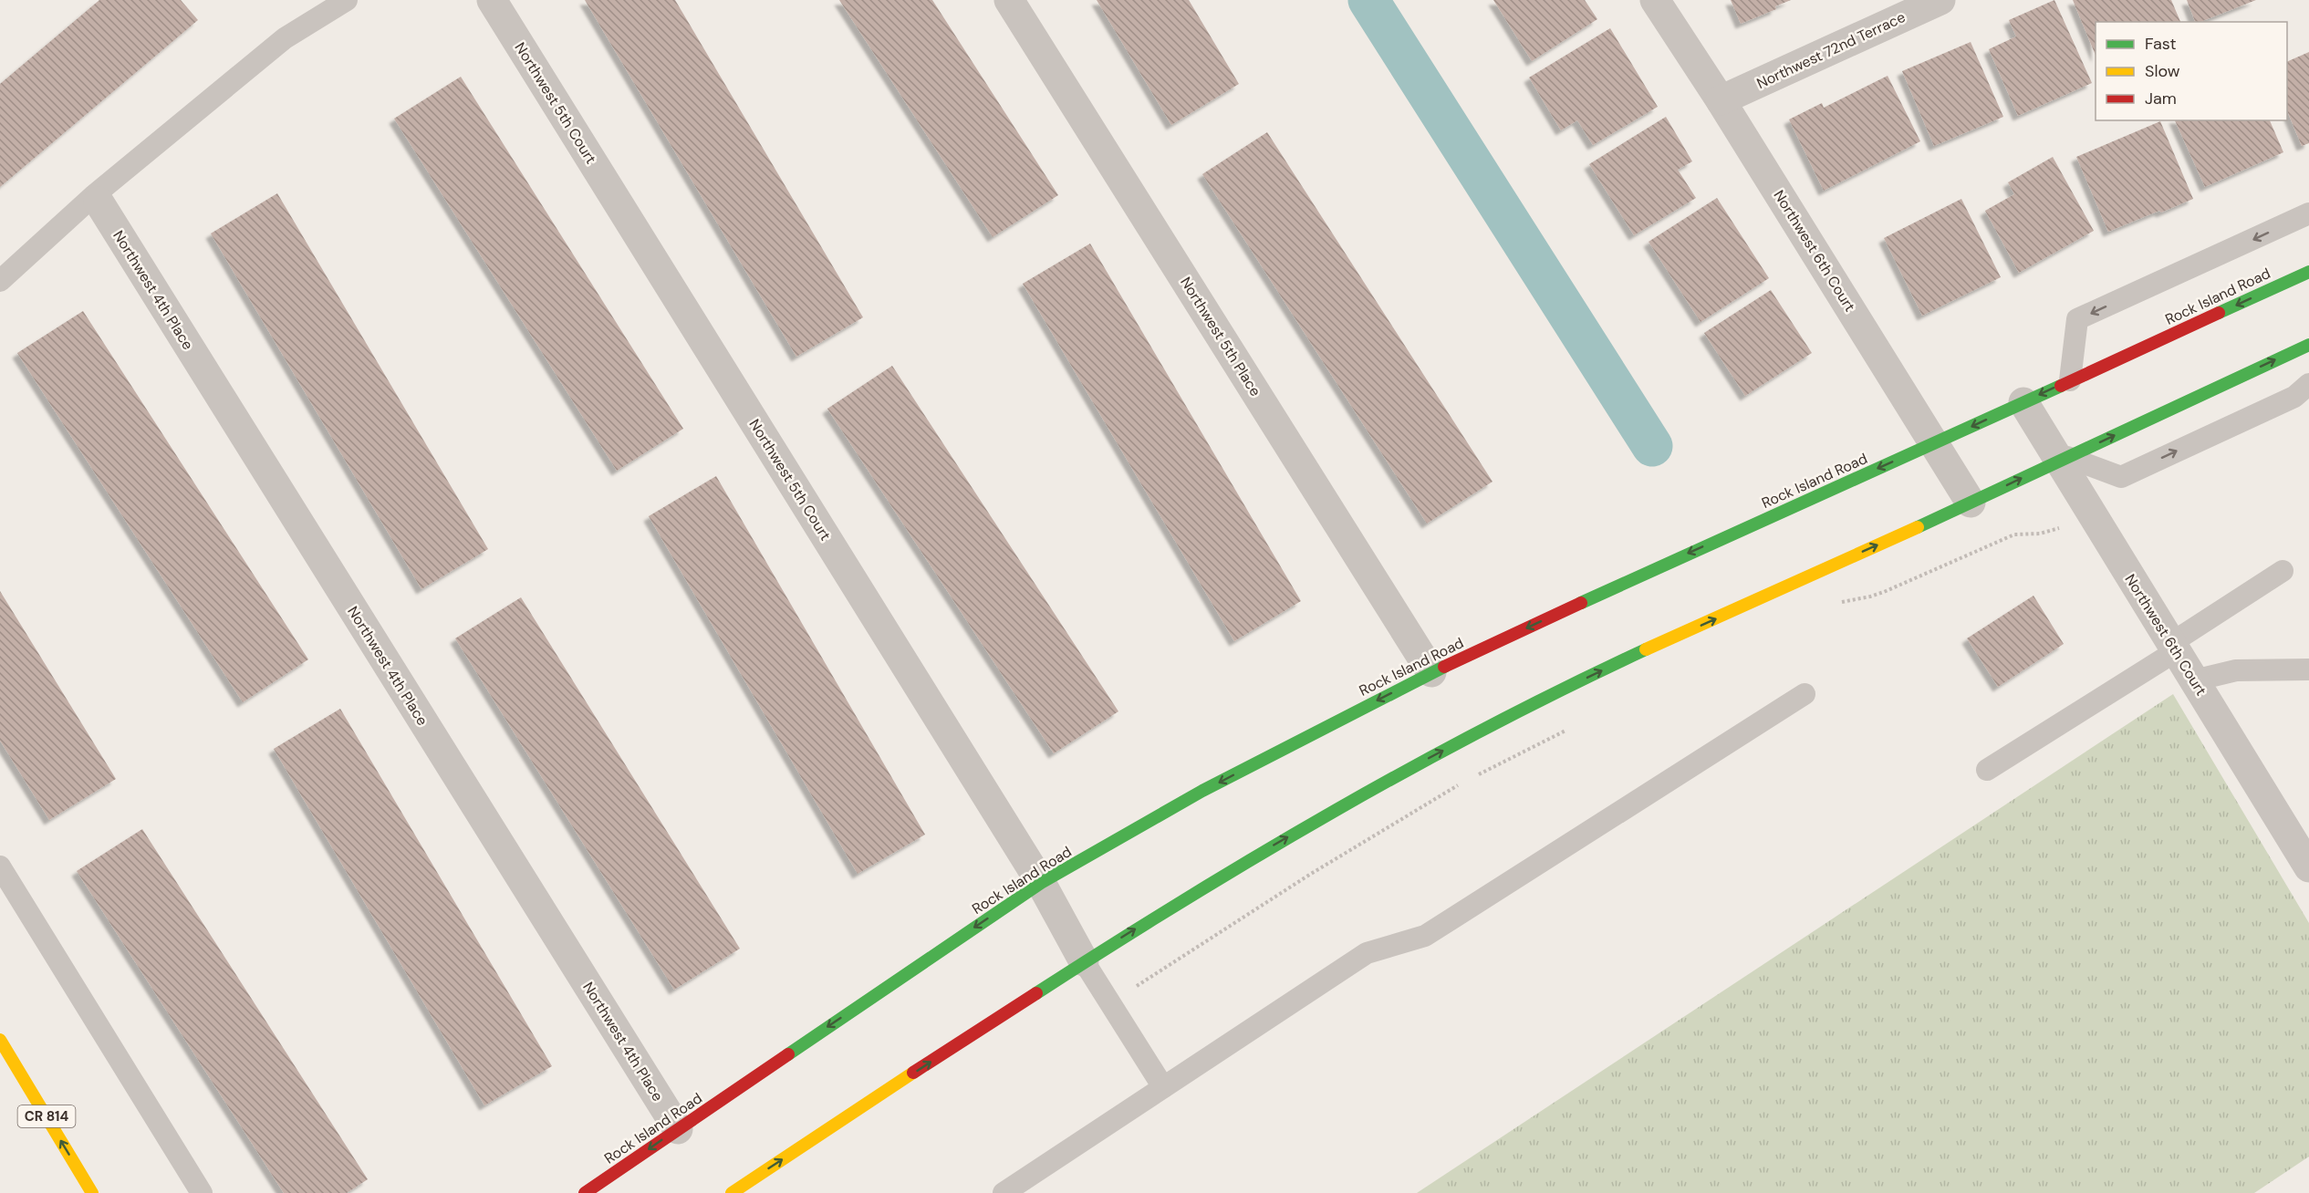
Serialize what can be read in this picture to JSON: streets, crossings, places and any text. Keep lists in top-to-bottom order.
{
  "streets": {
    "main road": ["Rock Island Road", "CR 814"],
    "street": [
      "Northwest 72nd Terrace",
      "Northwest 5th Court",
      "Northwest 6th Court",
      "Northwest 4th Place",
      "Northwest 5th Place"
    ]
  },
  "crossings": [
    ["Northwest 72nd Terrace", "Northwest 6th Court"],
    ["Northwest 5th Court", "Rock Island Road"],
    ["Northwest 6th Court", "Rock Island Road"],
    ["Northwest 4th Place", "Rock Island Road"],
    ["Rock Island Road", "Northwest 5th Place"]
  ],
  "legend": ["Fast", "Slow", "Jam"]
}
